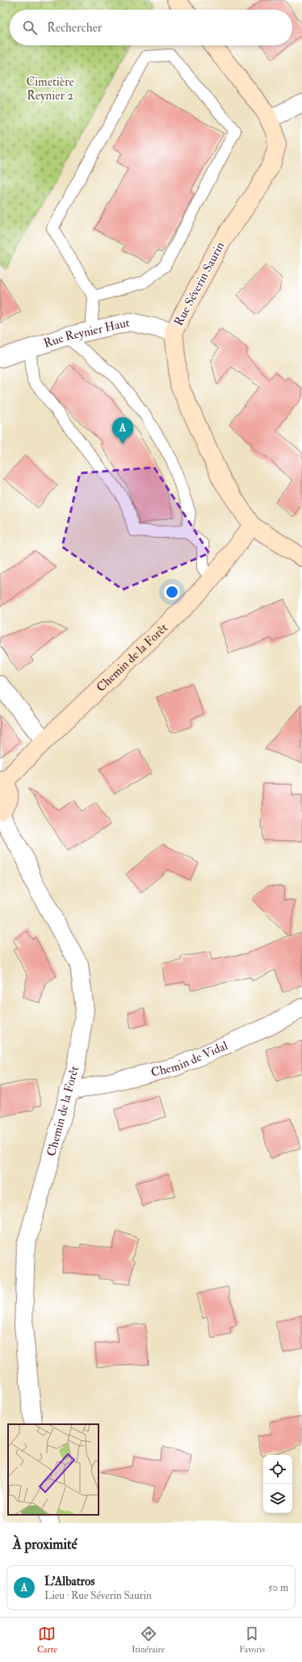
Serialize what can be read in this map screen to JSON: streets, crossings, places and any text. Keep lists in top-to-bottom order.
{
  "streets": {
    "street": [
      "Rue Séverin Saurin",
      "Rue Reynier Haut",
      "Chemin de la Forêt",
      "Chemin de Vidal"
    ]
  },
  "crossings": [
    ["Rue Séverin Saurin", "Rue Reynier Haut"],
    ["Rue Séverin Saurin", "Chemin de la Forêt"],
    ["Chemin de la Forêt", "Chemin de Vidal"]
  ],
  "parks": ["Cimetière Reynier 2"],
  "page": {
    "search": "Rechercher",
    "pins": "A",
    "heading": "À proximité",
    "list": [
      {
        "mark": "A",
        "name": "L'Albatros",
        "note": "Lieu · Rue Séverin Saurin",
        "value": "50 m"
      }
    ],
    "nav": ["Carte", "Itinéraire", "Favoris"]
  }
}
